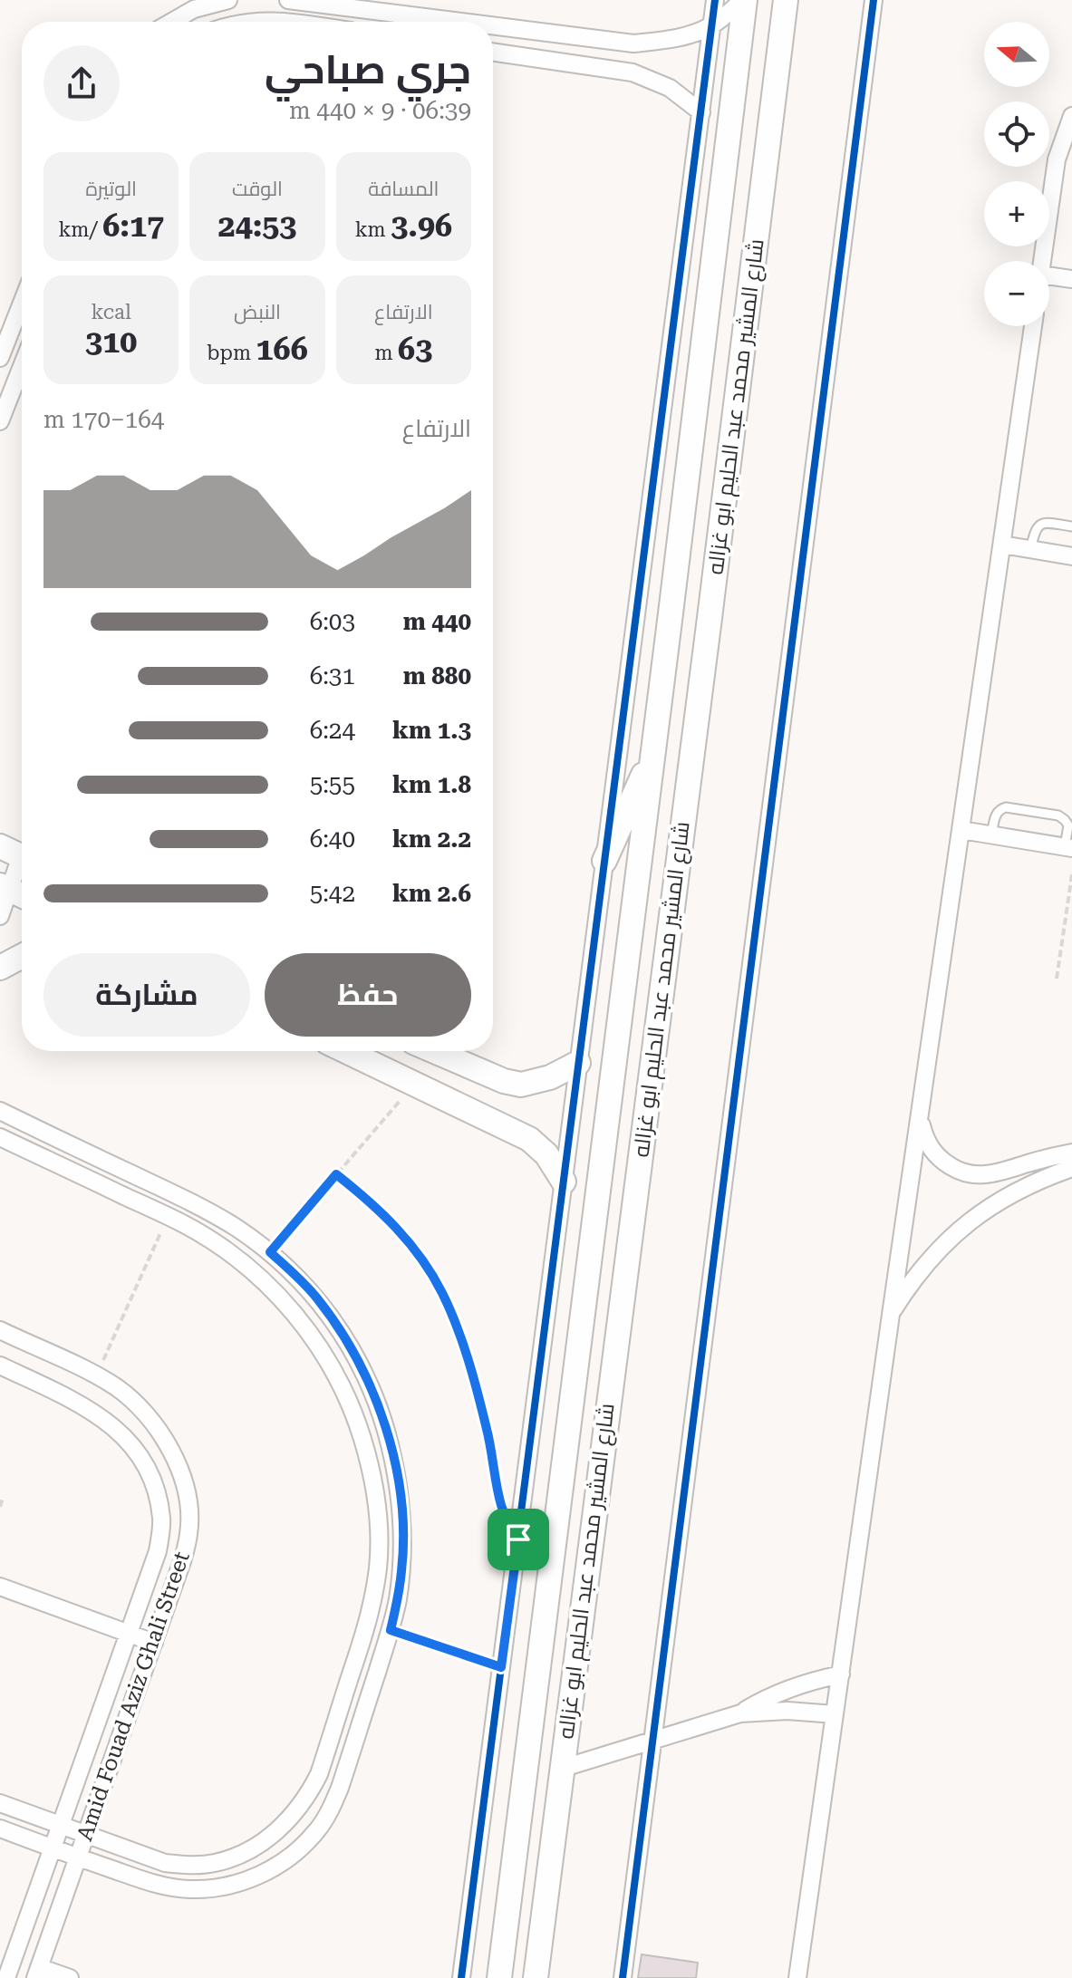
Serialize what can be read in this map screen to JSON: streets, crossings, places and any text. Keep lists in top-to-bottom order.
{
  "streets": {
    "street": ["شارع المشير محمد عبد الحليم ابو غزاله", "Amid Fouad Aziz Ghali Street"]
  },
  "north": "left",
  "page": {
    "map_buttons": ["+", "−"],
    "heading": ["جري صباحي", "06:39 · 9 × 440 m"],
    "stats": [
      ["المسافة", "3.96 km"],
      ["الوقت", "24:53"],
      ["الوتيرة", "6:17 /km"],
      ["الارتفاع", "63 m"],
      ["النبض", "166 bpm"],
      ["kcal", "310"]
    ],
    "chart": ["الارتفاع", "164–170 m"],
    "list": [
      {
        "name": "440 m",
        "note": "6:03"
      },
      {
        "name": "880 m",
        "note": "6:31"
      },
      {
        "name": "1.3 km",
        "note": "6:24"
      },
      {
        "name": "1.8 km",
        "note": "5:55"
      },
      {
        "name": "2.2 km",
        "note": "6:40"
      },
      {
        "name": "2.6 km",
        "note": "5:42"
      }
    ],
    "buttons": ["حفظ", "مشاركة"]
  }
}
